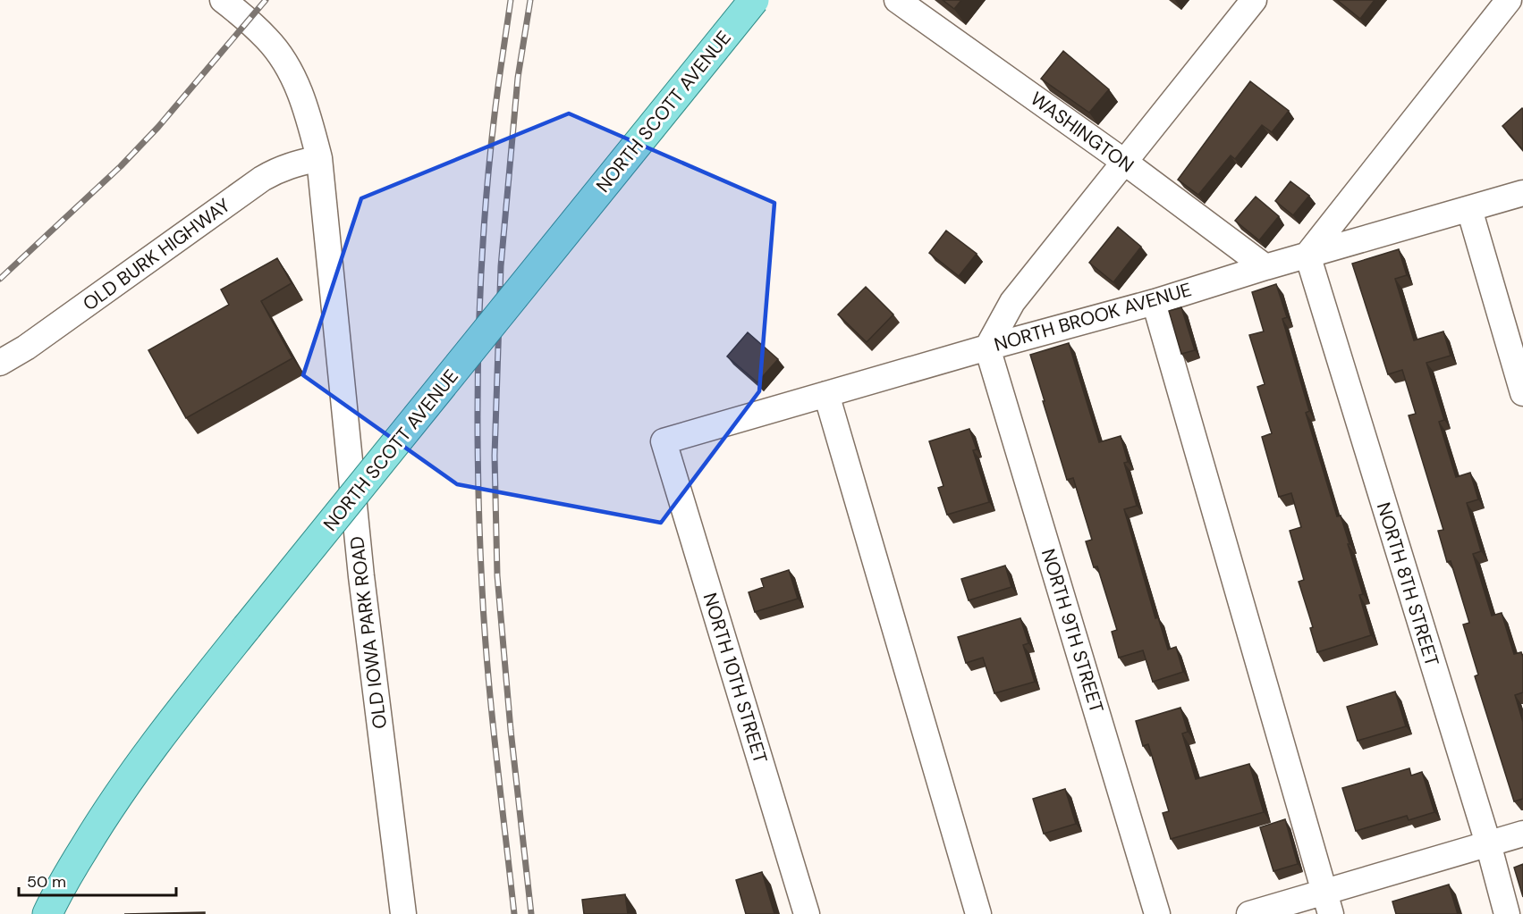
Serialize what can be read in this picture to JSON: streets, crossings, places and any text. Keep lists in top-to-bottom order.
{
  "streets": {
    "main road": ["NORTH SCOTT AVENUE"],
    "street": [
      "WASHINGTON",
      "OLD BURK HIGHWAY",
      "NORTH BROOK AVENUE",
      "NORTH 8TH STREET",
      "NORTH 9TH STREET",
      "OLD IOWA PARK ROAD",
      "NORTH 10TH STREET"
    ]
  },
  "crossings": [
    ["WASHINGTON", "NORTH BROOK AVENUE"],
    ["OLD BURK HIGHWAY", "OLD IOWA PARK ROAD"],
    ["NORTH BROOK AVENUE", "NORTH 8TH STREET"],
    ["NORTH BROOK AVENUE", "NORTH 9TH STREET"],
    ["NORTH BROOK AVENUE", "NORTH 10TH STREET"]
  ],
  "scale_bar": "50 m"
}
